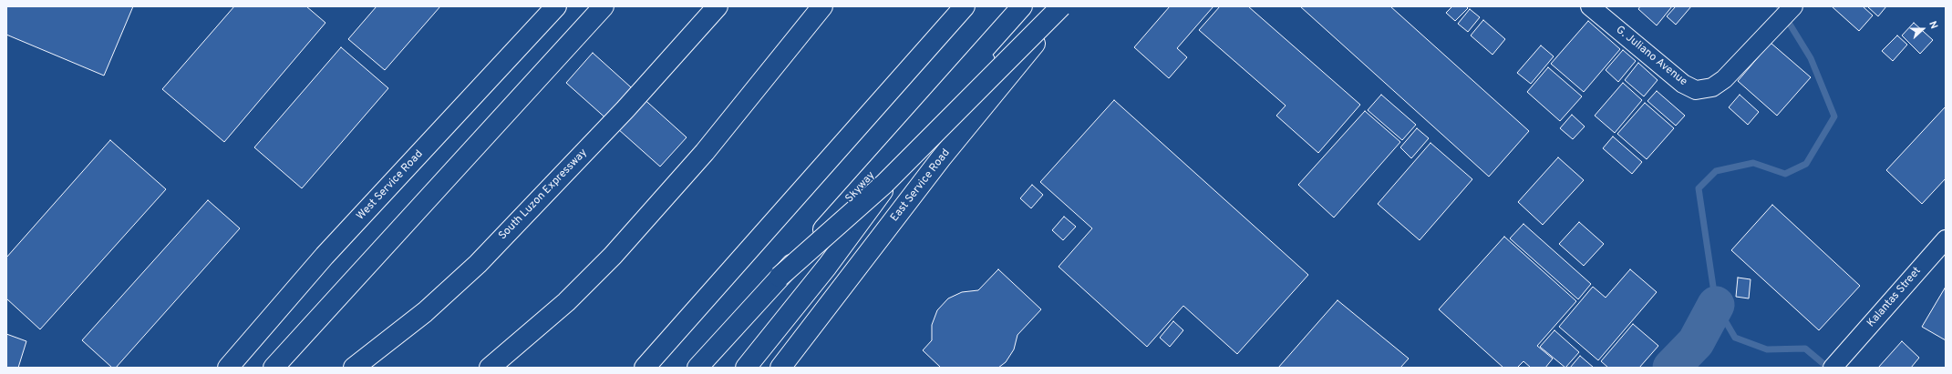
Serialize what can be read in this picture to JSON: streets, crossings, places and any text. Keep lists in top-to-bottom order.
{
  "streets": {
    "main road": [
      "West Service Road",
      "East Service Road",
      "Skyway",
      "South Luzon Expressway"
    ],
    "street": ["G. Juliano Avenue", "Kalantas Street"]
  },
  "north": "right"
}
